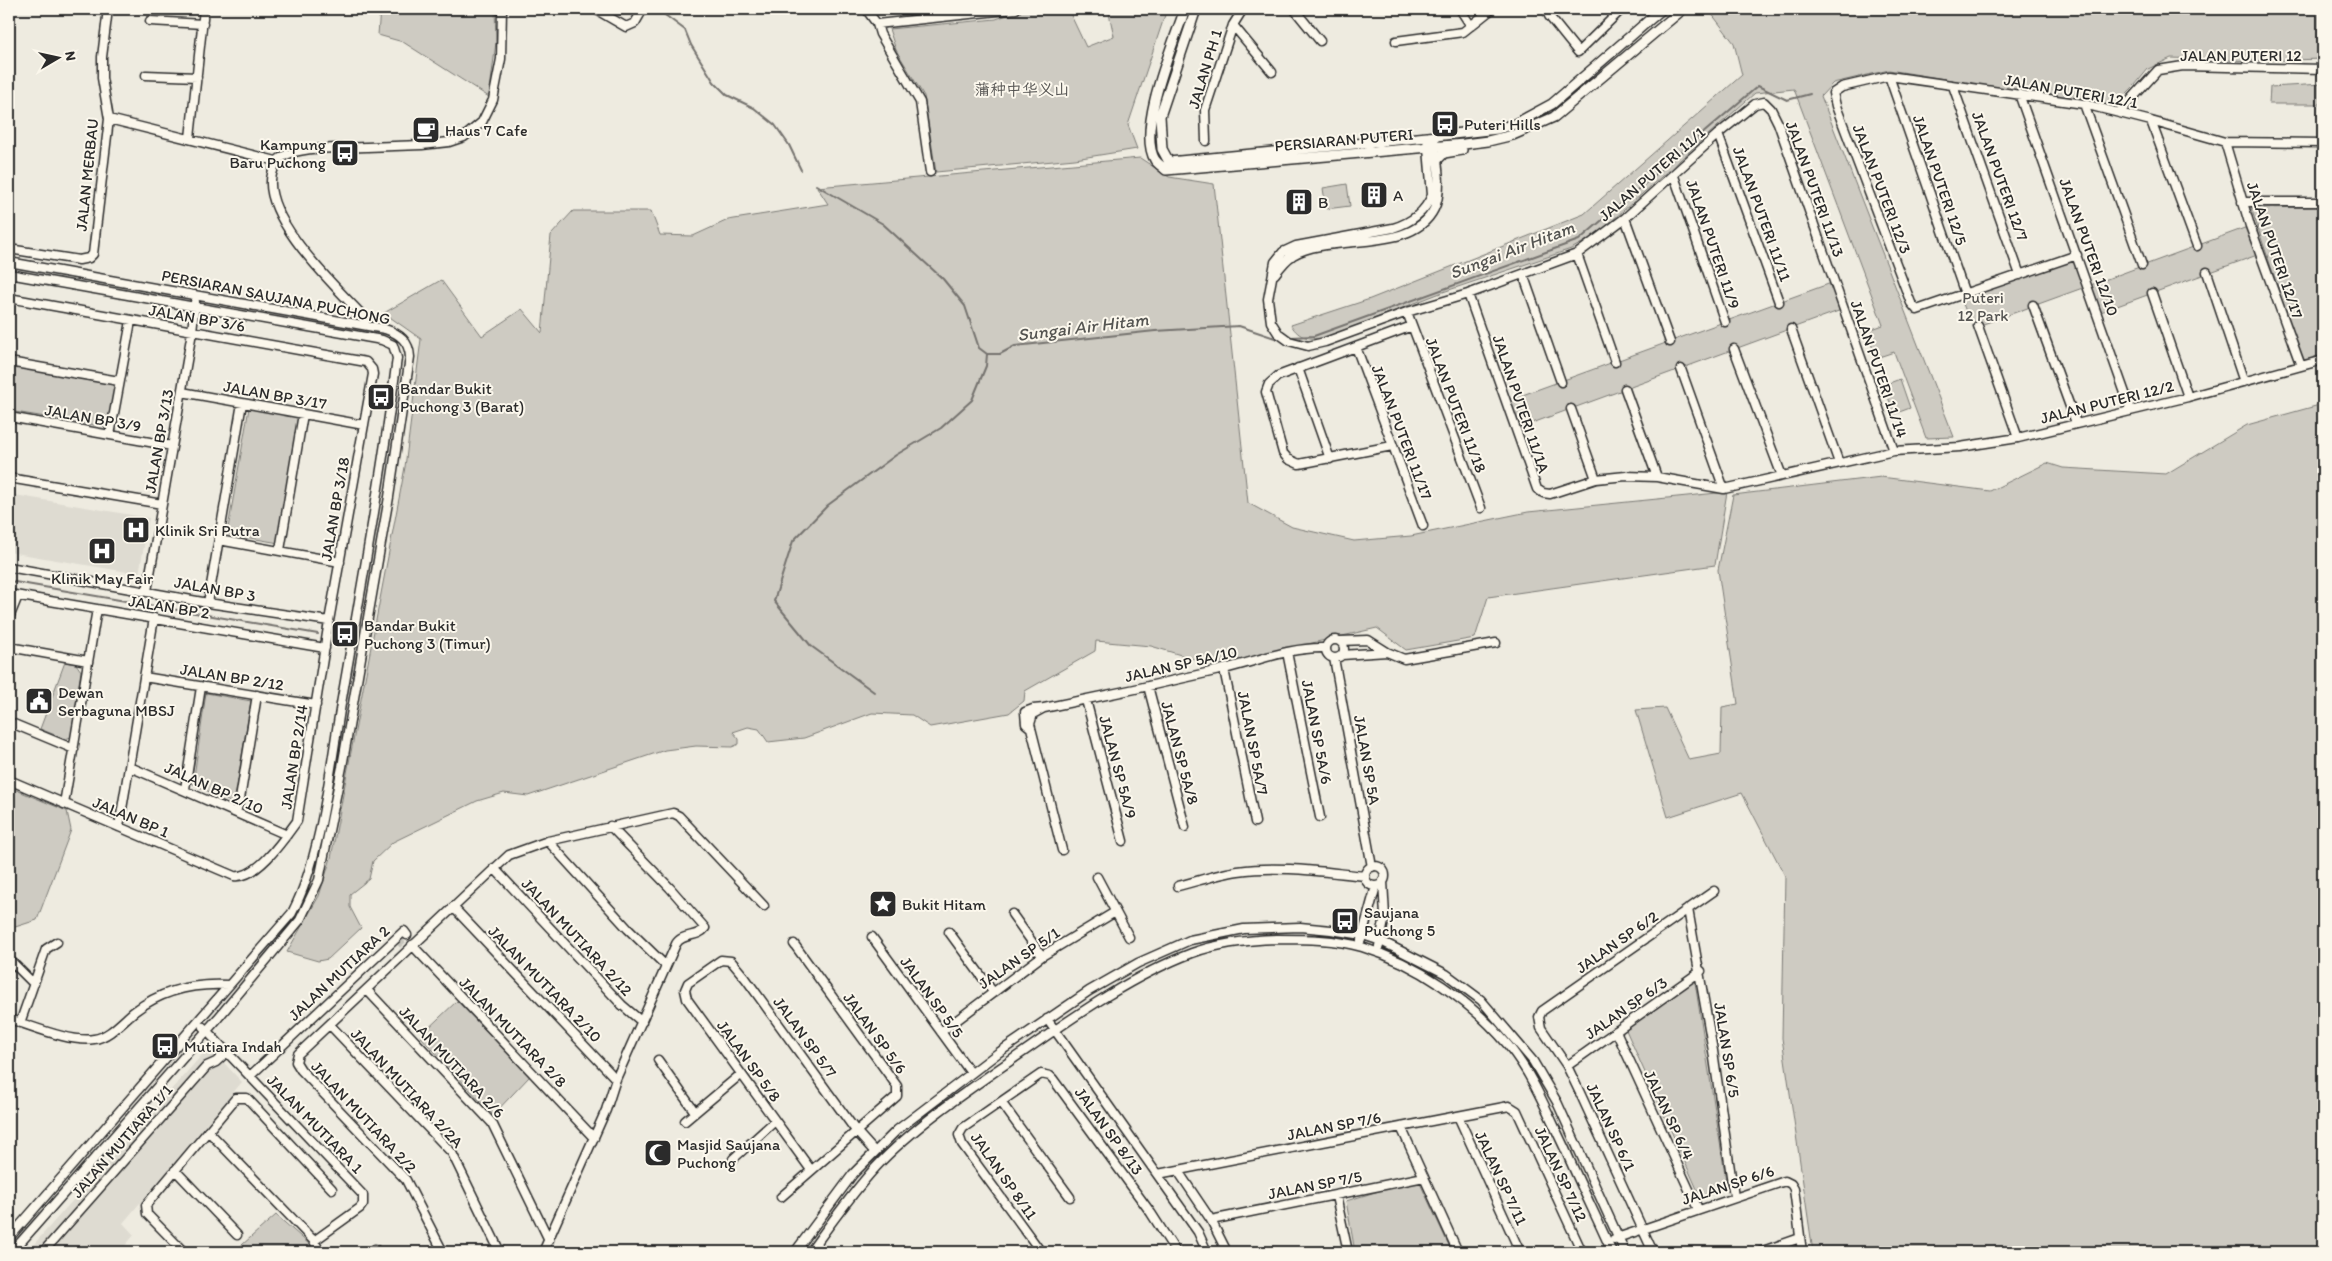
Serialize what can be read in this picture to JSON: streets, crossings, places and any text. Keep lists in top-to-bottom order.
{
  "streets": {
    "main road": ["PERSIARAN PUTERI"],
    "street": [
      "JALAN PUTERI 12",
      "JALAN PH 1",
      "JALAN PUTERI 12/1",
      "JALAN PUTERI 11/1",
      "JALAN MERBAU",
      "JALAN PUTERI 12/7",
      "JALAN PUTERI 12/5",
      "JALAN PUTERI 11/13",
      "JALAN PUTERI 12/3",
      "JALAN PUTERI 11/11",
      "JALAN PUTERI 11/9",
      "JALAN PUTERI 12/10",
      "JALAN PUTERI 12/17",
      "PERSIARAN SAUJANA PUCHONG",
      "JALAN BP 3/6",
      "JALAN PUTERI 11/14",
      "JALAN BP 3/17",
      "JALAN PUTERI 12/2",
      "JALAN PUTERI 11/1A",
      "JALAN PUTERI 11/18",
      "JALAN BP 3/9",
      "JALAN PUTERI 11/17",
      "JALAN BP 3/13",
      "JALAN BP 3/18",
      "JALAN BP 3",
      "JALAN BP 2",
      "JALAN SP 5A/10",
      "JALAN BP 2/12",
      "JALAN SP 5A/6",
      "JALAN SP 5A/7",
      "JALAN SP 5A/8",
      "JALAN BP 2/14",
      "JALAN SP 5A",
      "JALAN SP 5A/9",
      "JALAN BP 2/10",
      "JALAN BP 1",
      "JALAN MUTIARA 2/12",
      "JALAN SP 6/2",
      "JALAN SP 5/1",
      "JALAN MUTIARA 2",
      "JALAN MUTIARA 2/10",
      "JALAN SP 5/5",
      "JALAN SP 6/3",
      "JALAN MUTIARA 2/8",
      "JALAN SP 5/6",
      "JALAN SP 5/7",
      "JALAN SP 6/5",
      "JALAN SP 5/8",
      "JALAN MUTIARA 2/6",
      "JALAN MUTIARA 2/2A",
      "JALAN SP 6/4",
      "JALAN MUTIARA 2/2",
      "JALAN MUTIARA 1",
      "JALAN SP 7/6",
      "JALAN SP 6/1",
      "JALAN SP 8/13",
      "JALAN MUTIARA 1/1",
      "JALAN SP 7/12",
      "JALAN SP 8/11",
      "JALAN SP 7/11",
      "JALAN SP 7/5",
      "JALAN SP 6/6"
    ]
  },
  "crossings": [
    ["JALAN PUTERI 12", "JALAN PUTERI 12/1"],
    ["JALAN PUTERI 12/1", "JALAN PUTERI 12/7"],
    ["JALAN PUTERI 12/1", "JALAN PUTERI 12/5"],
    ["JALAN PUTERI 12/1", "JALAN PUTERI 12/3"],
    ["JALAN PUTERI 12/1", "JALAN PUTERI 12/10"],
    ["JALAN PUTERI 12/1", "JALAN PUTERI 12/17"],
    ["PERSIARAN PUTERI", "JALAN PUTERI 11/1"],
    ["JALAN PUTERI 11/1", "JALAN PUTERI 11/13"],
    ["JALAN PUTERI 11/1", "JALAN PUTERI 11/11"],
    ["JALAN PUTERI 11/1", "JALAN PUTERI 11/9"],
    ["JALAN PUTERI 11/1", "JALAN PUTERI 11/1A"],
    ["JALAN PUTERI 11/1", "JALAN PUTERI 11/18"],
    ["JALAN PUTERI 12/5", "JALAN PUTERI 12/3"],
    ["JALAN PUTERI 11/13", "JALAN PUTERI 11/14"],
    ["JALAN PUTERI 12/10", "JALAN PUTERI 12/2"],
    ["JALAN PUTERI 12/17", "JALAN PUTERI 12/2"],
    ["PERSIARAN SAUJANA PUCHONG", "JALAN BP 3/13"],
    ["PERSIARAN SAUJANA PUCHONG", "JALAN MUTIARA 1"],
    ["JALAN BP 3/6", "JALAN BP 3/13"],
    ["JALAN BP 3/6", "JALAN BP 3/18"],
    ["JALAN PUTERI 11/14", "JALAN PUTERI 12/2"],
    ["JALAN PUTERI 11/14", "JALAN PUTERI 11/1A"],
    ["JALAN BP 3/17", "JALAN BP 3/13"],
    ["JALAN BP 3/17", "JALAN BP 3/18"],
    ["JALAN PUTERI 12/2", "JALAN PUTERI 11/1A"],
    ["JALAN BP 3/9", "JALAN BP 3/13"],
    ["JALAN BP 3/13", "JALAN BP 3"],
    ["JALAN BP 3/18", "JALAN BP 3"],
    ["JALAN BP 3/18", "JALAN BP 2"],
    ["JALAN BP 3/18", "JALAN BP 2/14"],
    ["JALAN BP 2", "JALAN BP 2/14"],
    ["JALAN SP 5A/10", "JALAN SP 5A/6"],
    ["JALAN SP 5A/10", "JALAN SP 5A/7"],
    ["JALAN SP 5A/10", "JALAN SP 5A/8"],
    ["JALAN SP 5A/10", "JALAN SP 5A"],
    ["JALAN SP 5A/10", "JALAN SP 5A/9"],
    ["JALAN BP 2/12", "JALAN BP 2/14"],
    ["JALAN BP 2/14", "JALAN BP 2/10"],
    ["JALAN BP 2/14", "JALAN BP 1"],
    ["JALAN SP 6/2", "JALAN SP 6/5"],
    ["JALAN SP 6/2", "JALAN SP 6/1"],
    ["JALAN SP 5/1", "JALAN SP 5/5"],
    ["JALAN MUTIARA 2", "JALAN MUTIARA 2/8"],
    ["JALAN MUTIARA 2", "JALAN MUTIARA 1"],
    ["JALAN SP 6/3", "JALAN SP 6/5"],
    ["JALAN SP 6/3", "JALAN SP 6/4"],
    ["JALAN SP 6/3", "JALAN SP 6/1"],
    ["JALAN SP 5/6", "JALAN SP 5/7"],
    ["JALAN SP 5/6", "JALAN SP 5/8"],
    ["JALAN SP 5/7", "JALAN SP 5/8"],
    ["JALAN SP 6/5", "JALAN SP 6/6"],
    ["JALAN MUTIARA 2/2A", "JALAN MUTIARA 2/2"],
    ["JALAN SP 6/4", "JALAN SP 6/6"],
    ["JALAN MUTIARA 1", "JALAN MUTIARA 1/1"],
    ["JALAN SP 7/6", "JALAN SP 7/12"],
    ["JALAN SP 7/6", "JALAN SP 7/11"],
    ["JALAN SP 6/1", "JALAN SP 6/6"],
    ["JALAN SP 8/13", "JALAN SP 8/11"]
  ],
  "water": ["Sungai Air Hitam"],
  "parks": ["蒲种中华义山", "Puteri 12 Park"],
  "places": {
    "bus stop": [
      "Puteri Hills",
      "Kampung Baru Puchong",
      "Bandar Bukit Puchong 3 (Barat)",
      "Bandar Bukit Puchong 3 (Timur)",
      "Saujana Puchong 5",
      "Mutiara Indah"
    ],
    "cafe": ["Haus 7 Cafe"],
    "building": ["A", "B"],
    "hospital": ["Klinik Sri Putra", "Klinik May Fair"],
    "public building": ["Dewan Serbaguna MBSJ"],
    "place": ["Bukit Hitam"],
    "mosque": ["Masjid Saujana Puchong"]
  },
  "north": "right"
}
